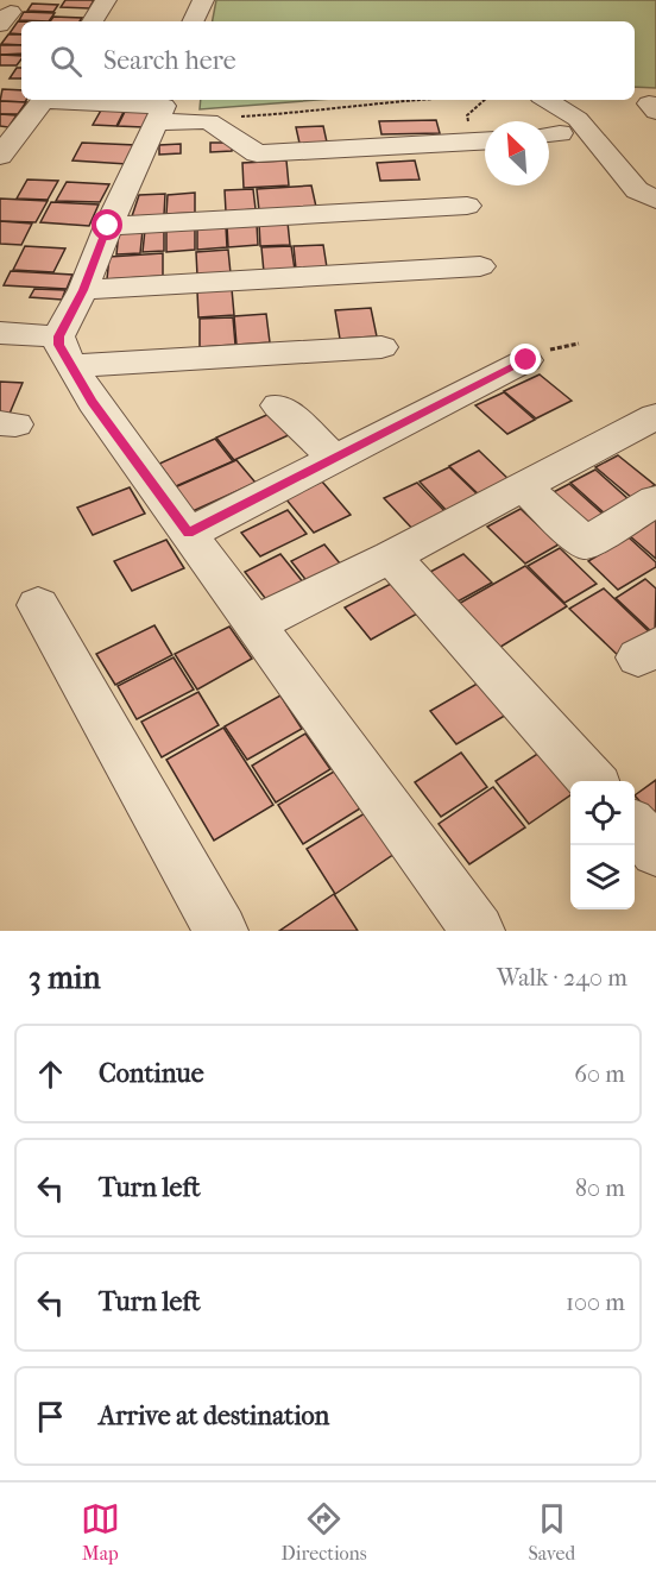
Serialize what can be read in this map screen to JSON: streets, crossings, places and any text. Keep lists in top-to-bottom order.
{
  "north": "top left",
  "page": {
    "search": "Search here",
    "heading": ["3 min", "Walk · 240 m"],
    "list": [
      ["Continue", "60 m"],
      ["Turn left", "80 m"],
      ["Turn left", "100 m"],
      "Arrive at destination"
    ],
    "nav": ["Map", "Directions", "Saved"]
  }
}
